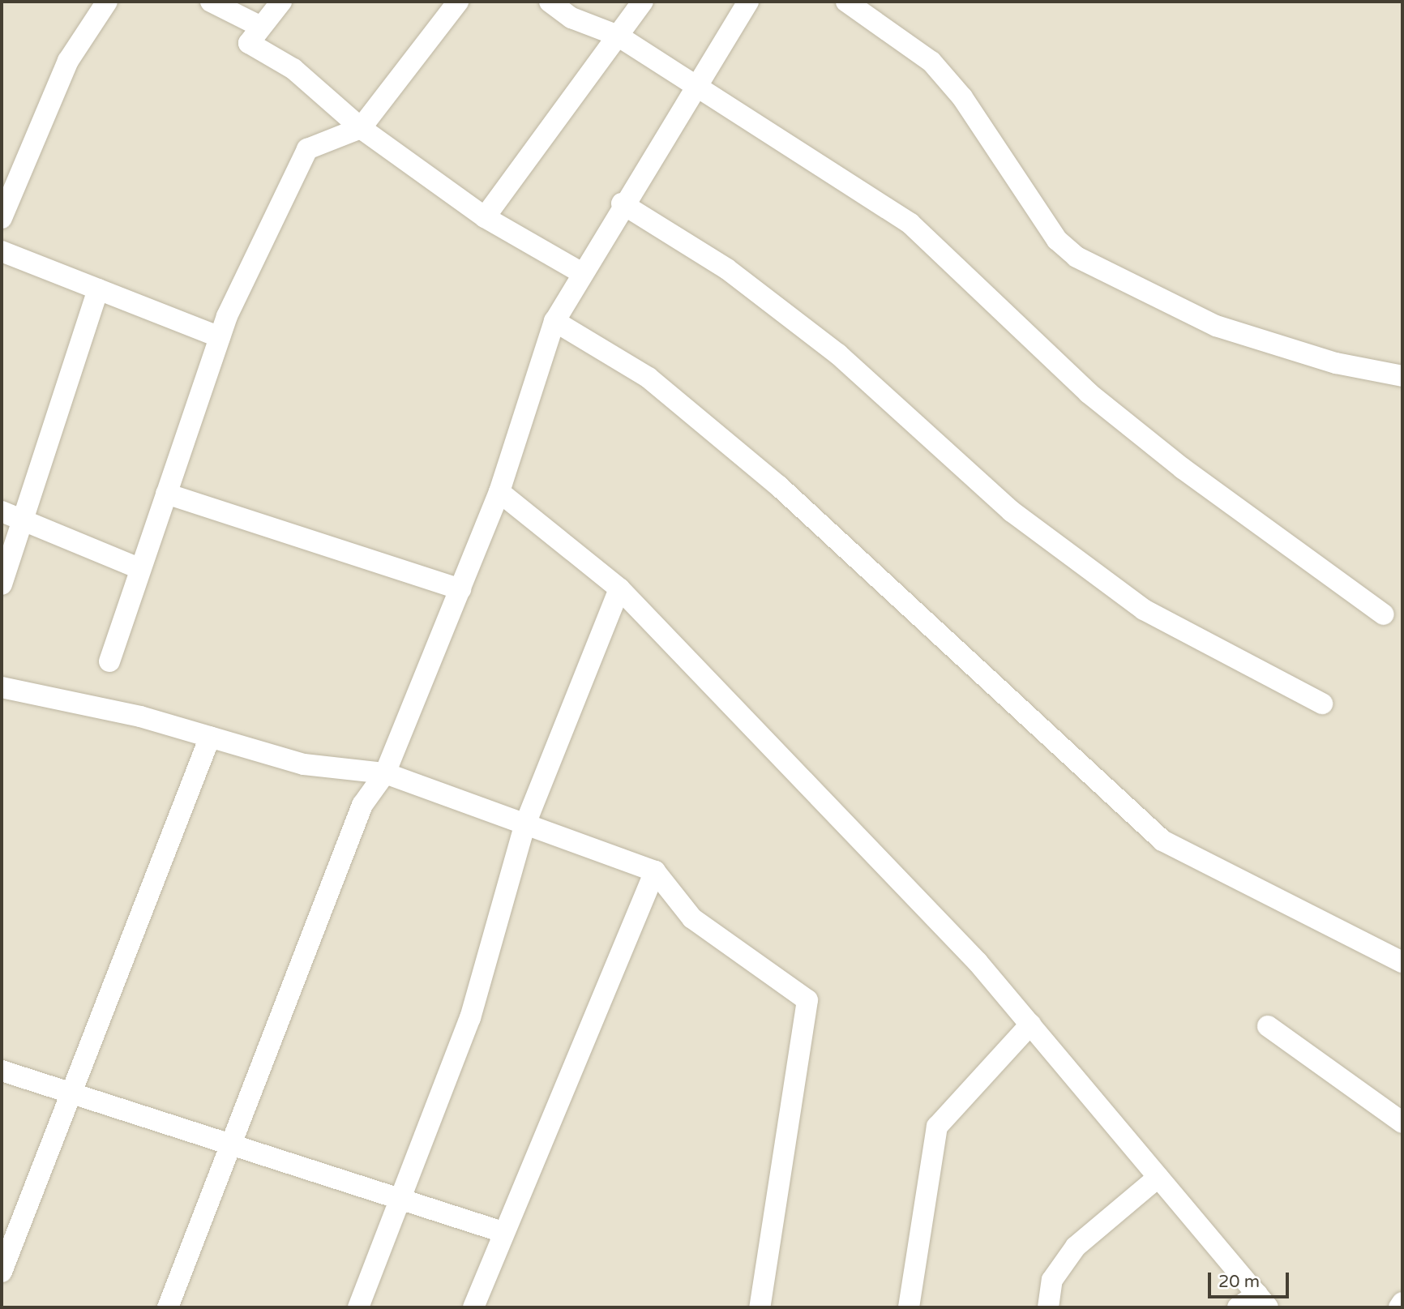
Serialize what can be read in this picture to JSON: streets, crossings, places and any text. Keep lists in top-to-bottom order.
{
  "scale_bar": "20 m"
}
